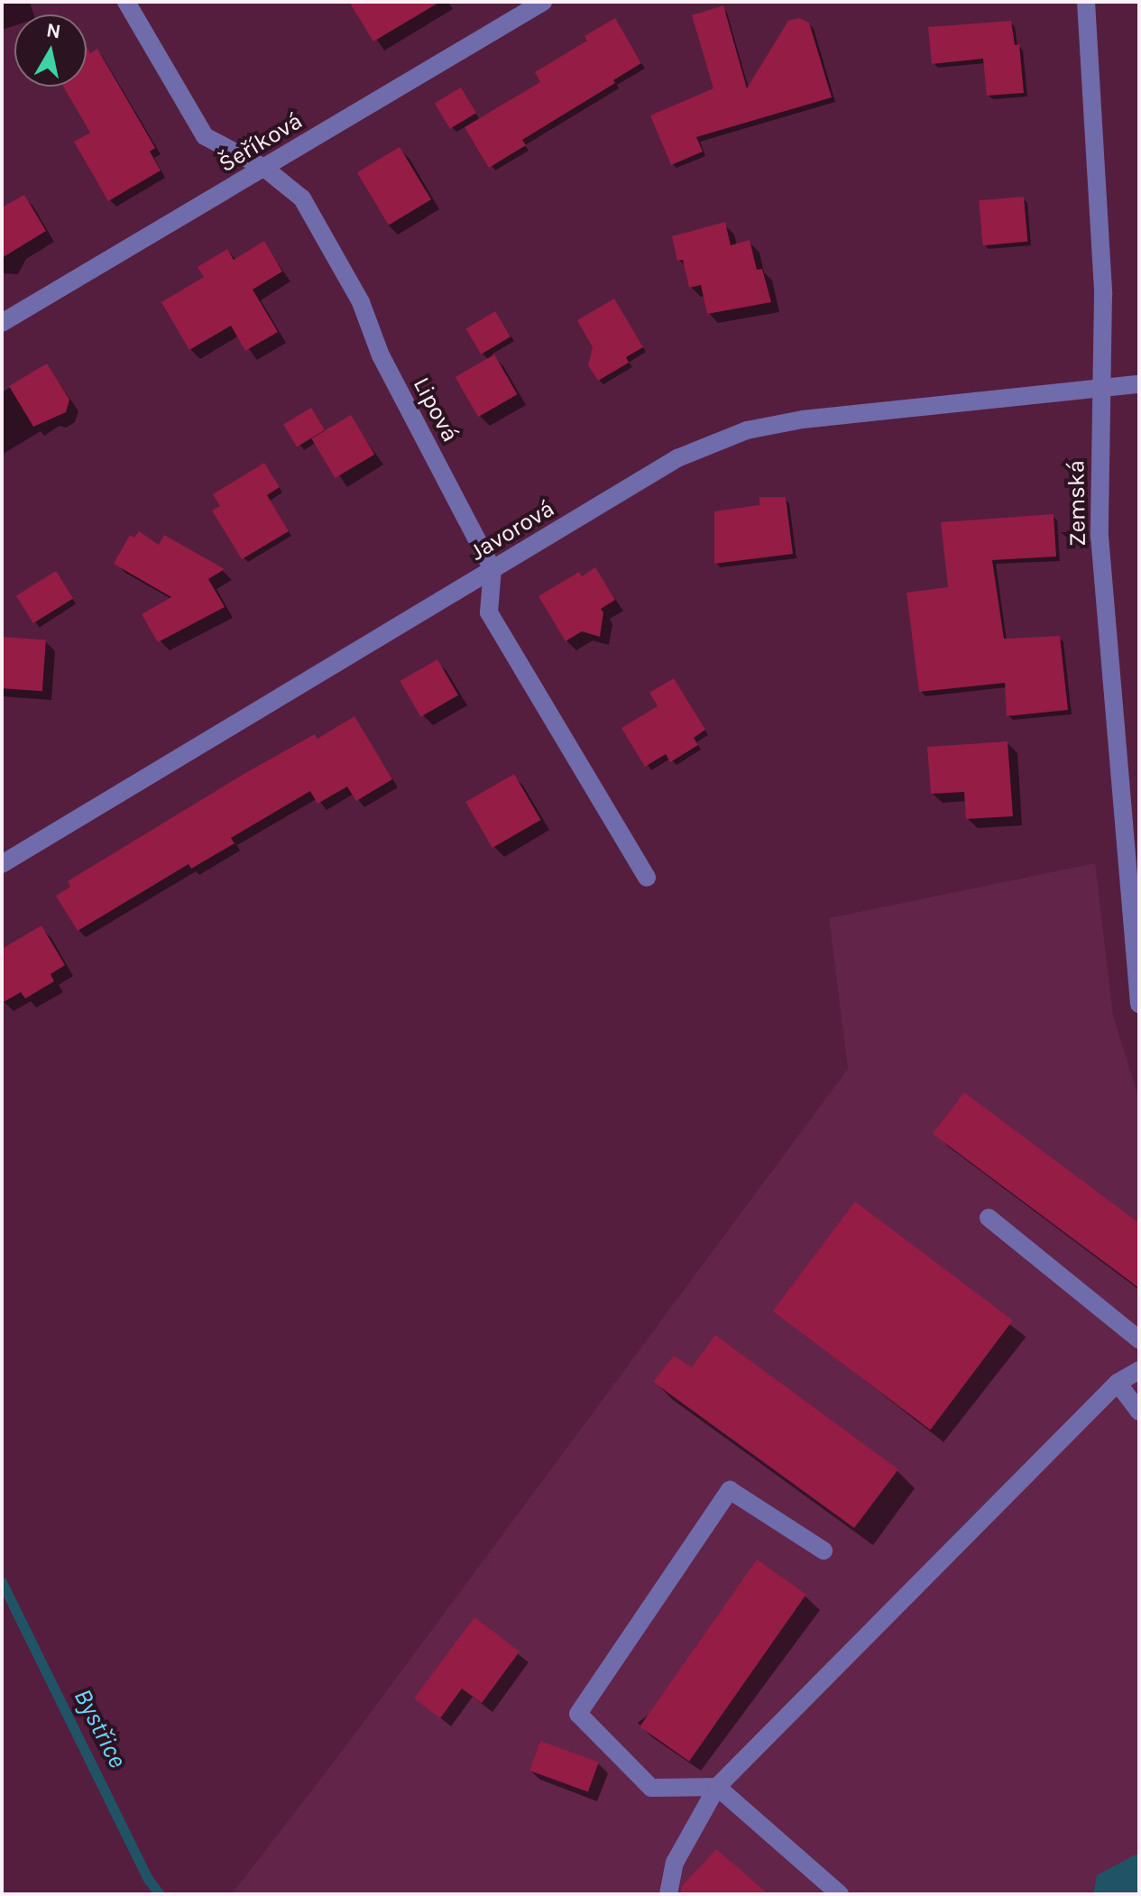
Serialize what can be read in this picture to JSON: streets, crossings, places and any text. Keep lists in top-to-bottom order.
{
  "streets": {
    "street": [
      "Šeříková",
      "Lipová",
      "Zemská",
      "Javorová"
    ]
  },
  "crossings": [
    ["Šeříková", "Lipová"],
    ["Lipová", "Javorová"],
    ["Zemská", "Javorová"]
  ],
  "water": ["Bystřice"],
  "north": "top"
}
